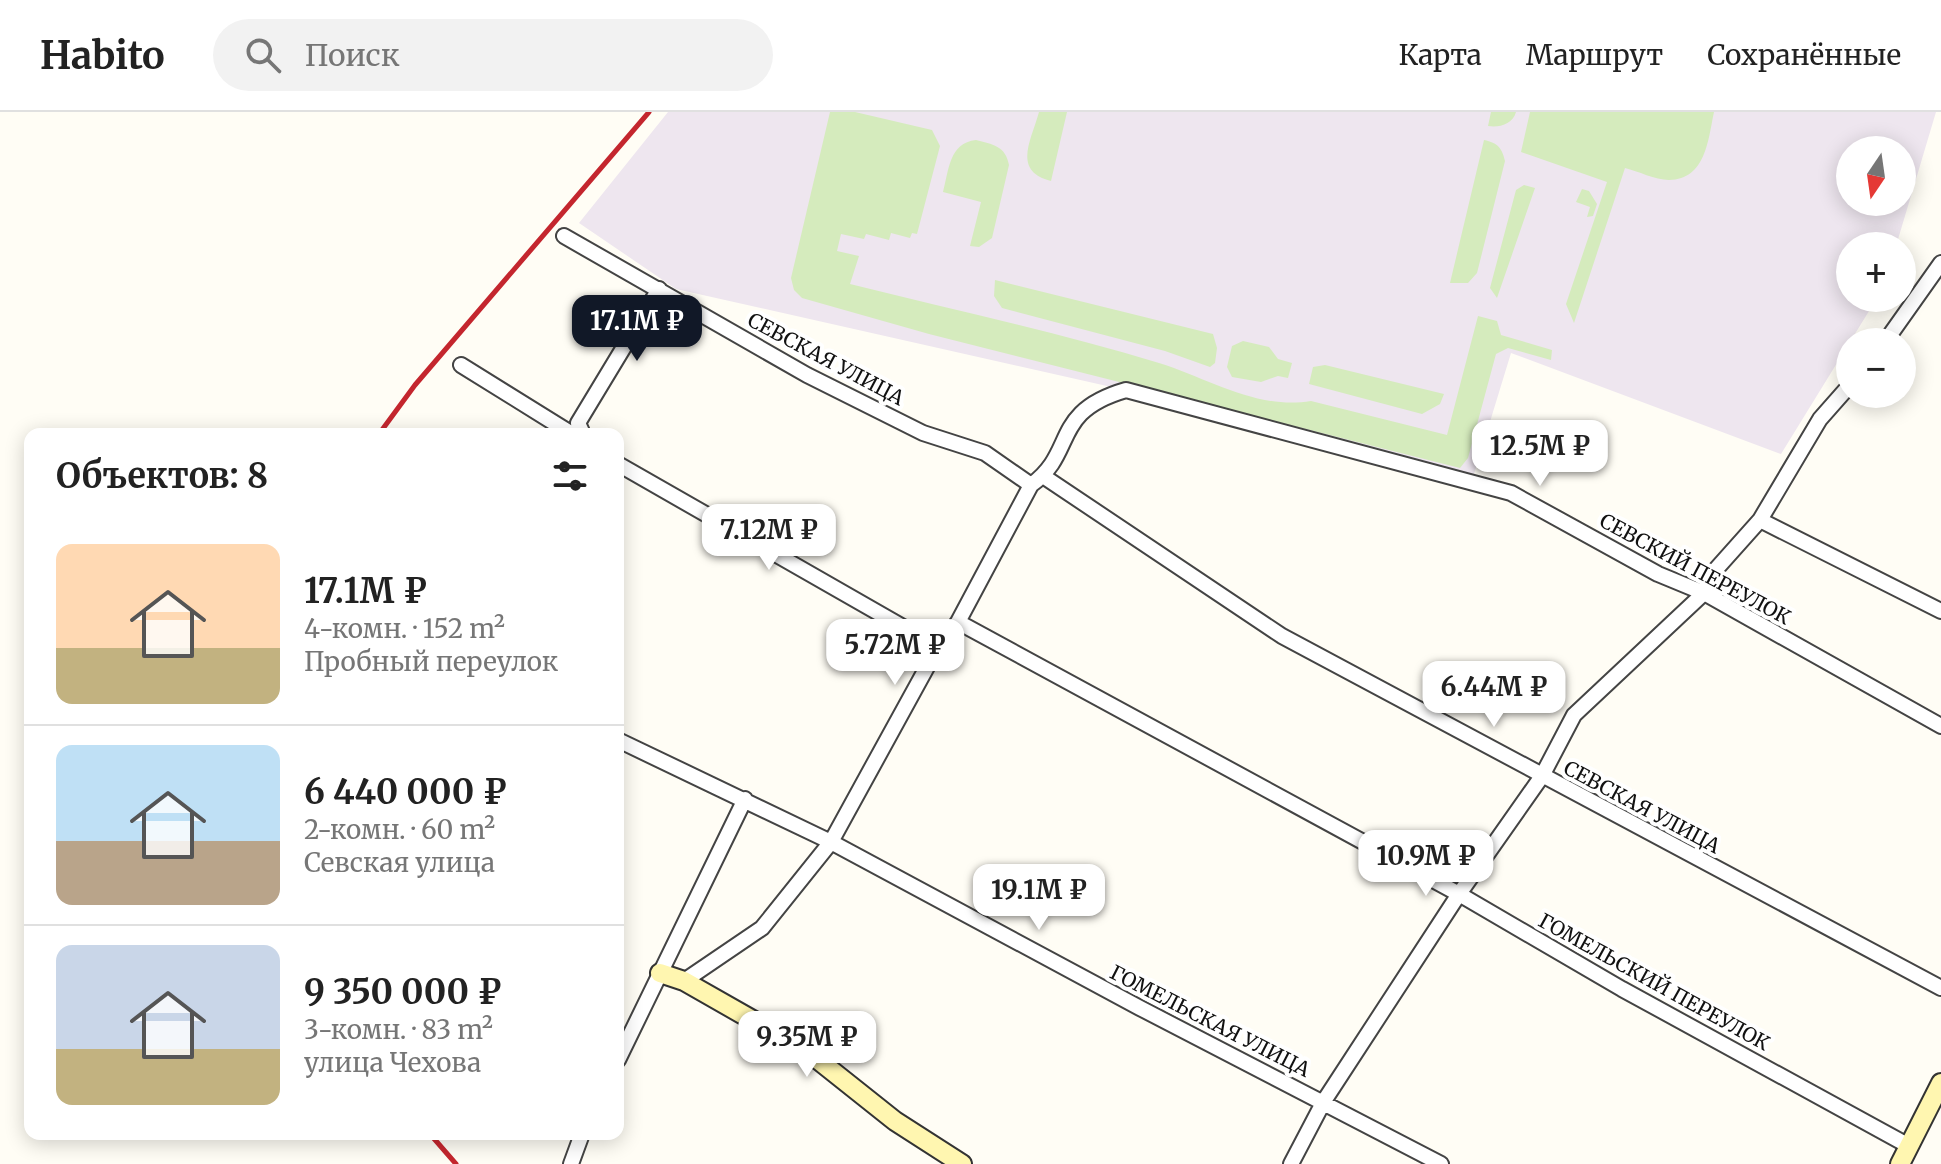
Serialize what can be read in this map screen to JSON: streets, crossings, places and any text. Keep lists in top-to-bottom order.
{
  "streets": {
    "street": [
      "СЕВСКАЯ УЛИЦА",
      "СЕВСКИЙ ПЕРЕУЛОК",
      "ГОМЕЛЬСКИЙ ПЕРЕУЛОК",
      "ГОМЕЛЬСКАЯ УЛИЦА"
    ]
  },
  "crossings": [
    ["СЕВСКАЯ УЛИЦА", "СЕВСКИЙ ПЕРЕУЛОК"]
  ],
  "north": "bottom",
  "page": {
    "header": "Habito",
    "search": "Поиск",
    "nav": ["Карта", "Маршрут", "Сохранённые"],
    "map_buttons": ["+", "−"],
    "price": [
      "17.1M ₽",
      "12.5M ₽",
      "7.12M ₽",
      "5.72M ₽",
      "6.44M ₽",
      "10.9M ₽",
      "19.1M ₽",
      "9.35M ₽"
    ],
    "heading": "Объектов: 8",
    "list": [
      {
        "name": "17.1M ₽",
        "note": "4-комн. · 152 m² · Пробный переулок"
      },
      {
        "name": "6 440 000 ₽",
        "note": "2-комн. · 60 m² · Севская улица"
      },
      {
        "name": "9 350 000 ₽",
        "note": "3-комн. · 83 m² · улица Чехова"
      }
    ]
  }
}
